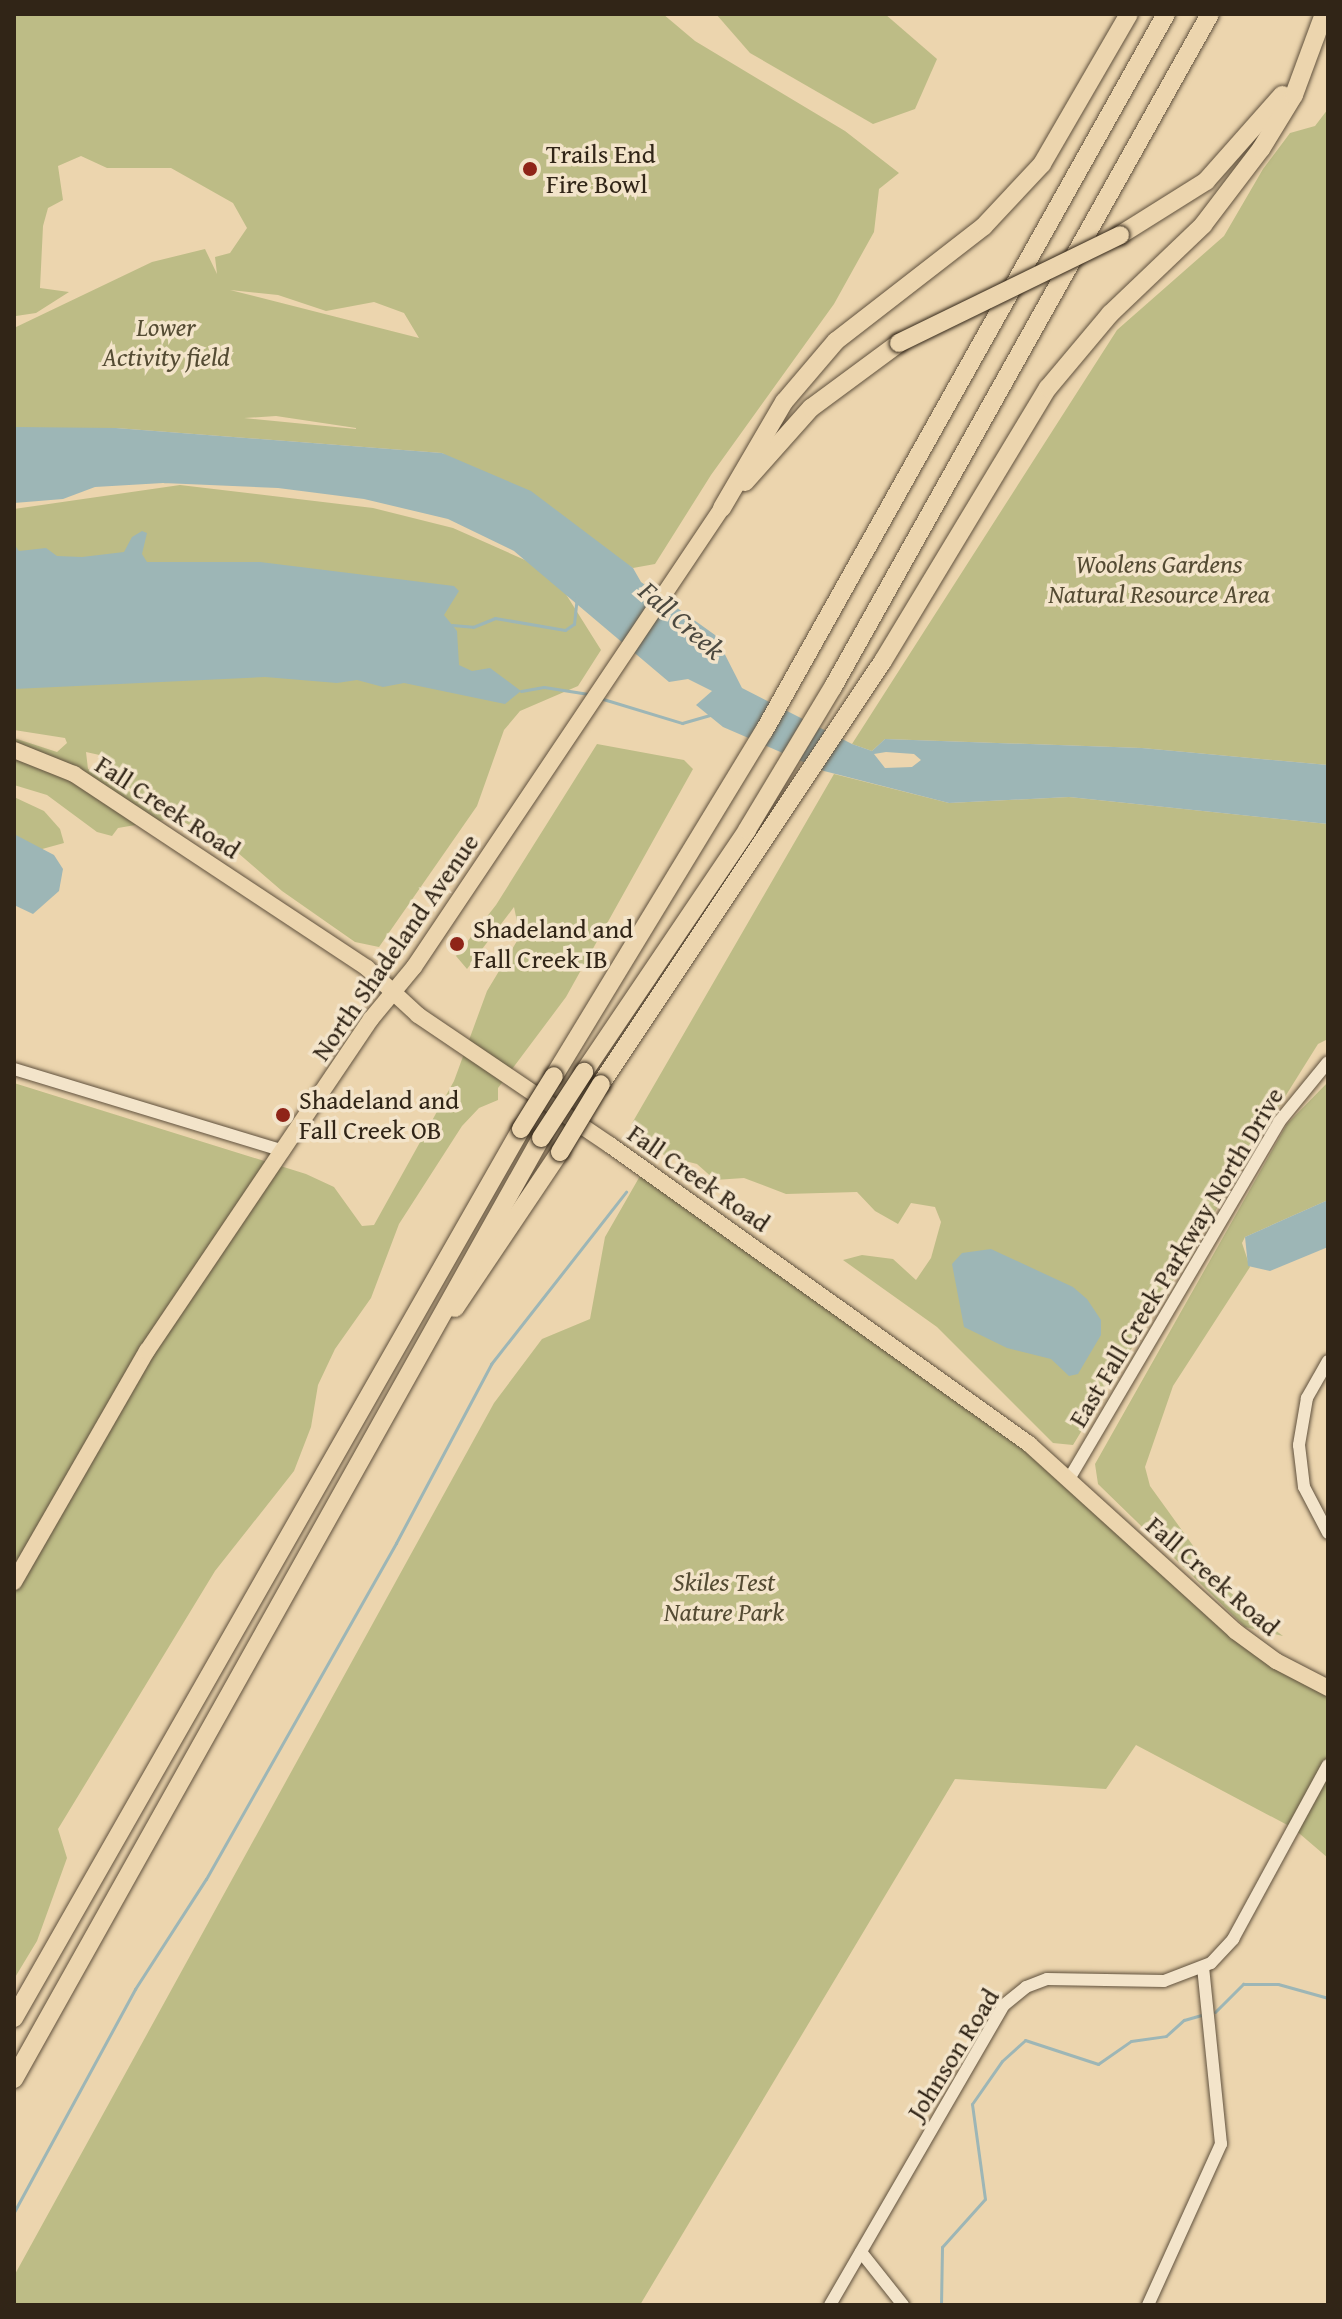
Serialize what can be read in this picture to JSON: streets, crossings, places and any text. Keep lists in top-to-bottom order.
{
  "streets": {
    "main road": ["Fall Creek Road", "North Shadeland Avenue"],
    "street": ["East Fall Creek Parkway North Drive", "Johnson Road"]
  },
  "crossings": [
    ["Fall Creek Road", "North Shadeland Avenue"],
    ["Fall Creek Road", "East Fall Creek Parkway North Drive"]
  ],
  "water": ["Fall Creek"],
  "parks": ["Lower Activity field", "Woolens Gardens Natural Resource Area", "Skiles Test Nature Park"],
  "places": ["Trails End Fire Bowl", "Shadeland and Fall Creek IB", "Shadeland and Fall Creek OB"]
}
